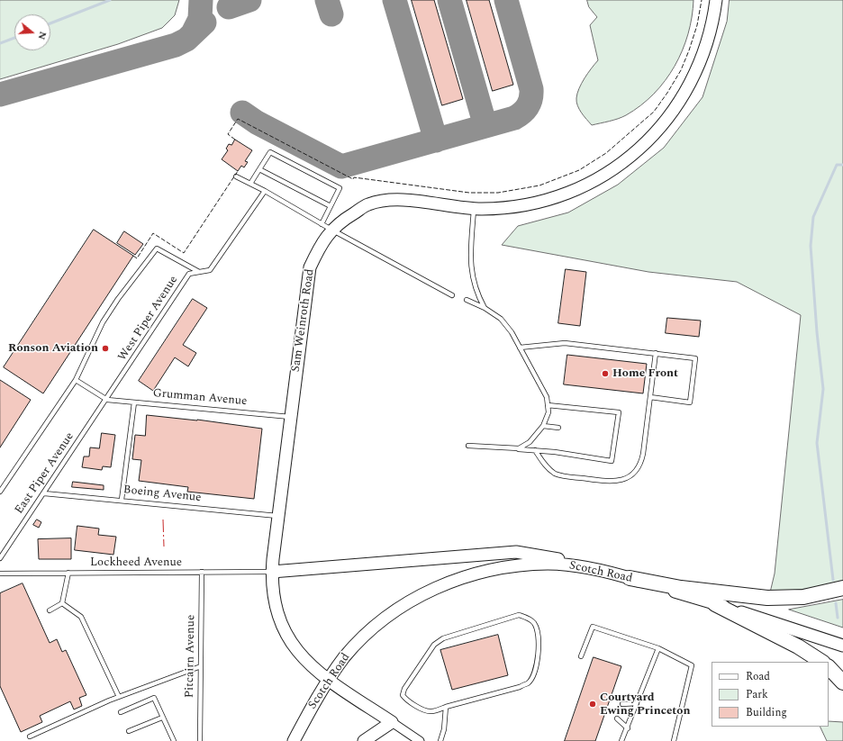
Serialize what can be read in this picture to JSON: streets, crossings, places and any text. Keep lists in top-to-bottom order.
{
  "streets": {
    "street": ["Sam Weinroth Road", "Scotch Road"],
    "lane": [
      "West Piper Avenue",
      "Grumman Avenue",
      "East Piper Avenue",
      "Boeing Avenue",
      "Lockheed Avenue",
      "Pitcairn Avenue"
    ]
  },
  "crossings": [
    ["West Piper Avenue", "Grumman Avenue"],
    ["West Piper Avenue", "East Piper Avenue"],
    ["Sam Weinroth Road", "Grumman Avenue"],
    ["Sam Weinroth Road", "Boeing Avenue"],
    ["Sam Weinroth Road", "Lockheed Avenue"],
    ["Sam Weinroth Road", "Scotch Road"],
    ["Grumman Avenue", "East Piper Avenue"],
    ["East Piper Avenue", "Boeing Avenue"],
    ["Lockheed Avenue", "Pitcairn Avenue"]
  ],
  "places": ["Ronson Aviation", "Home Front", "Courtyard Ewing Princeton"],
  "legend": ["Road", "Park", "Building"],
  "north": "right"
}
